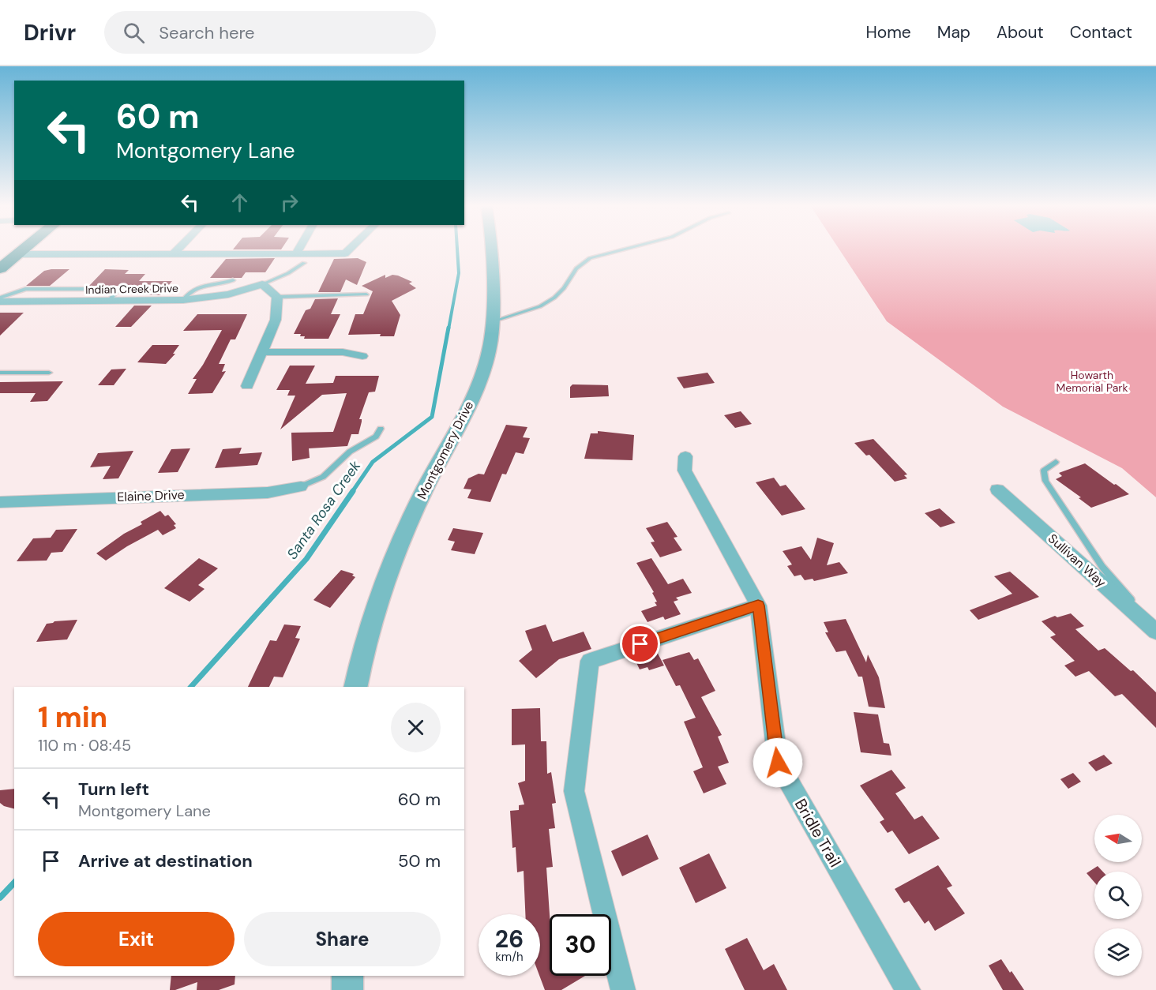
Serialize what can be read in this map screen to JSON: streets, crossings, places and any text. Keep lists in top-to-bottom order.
{
  "streets": {
    "street": [
      "Indian Creek Drive",
      "Montgomery Drive",
      "Elaine Drive",
      "Sullivan Way",
      "Bridle Trail"
    ]
  },
  "water": ["Santa Rosa Creek"],
  "parks": ["Howarth Memorial Park"],
  "north": "left",
  "page": {
    "header": "Drivr",
    "search": "Search here",
    "nav": [
      "Home",
      "Map",
      "About",
      "Contact"
    ],
    "turn": ["60 m", "Montgomery Lane"],
    "heading": ["1 min", "110 m · 08:45"],
    "list": [
      {
        "name": "Turn left",
        "note": "Montgomery Lane",
        "value": "60 m"
      },
      {
        "name": "Arrive at destination",
        "value": "50 m"
      }
    ],
    "buttons": ["Exit", "Share"],
    "speed": "26 km/h",
    "limit": "30"
  }
}
